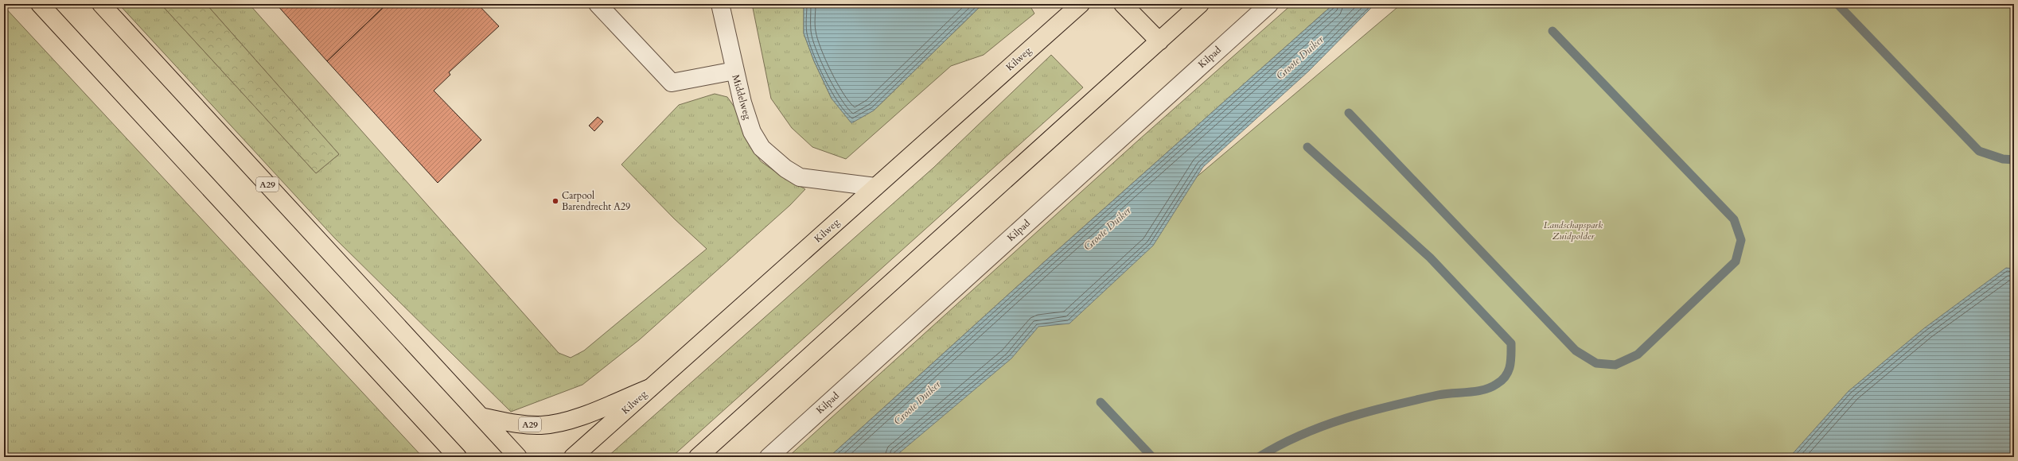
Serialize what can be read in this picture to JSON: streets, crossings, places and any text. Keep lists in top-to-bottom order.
{
  "streets": {
    "main road": ["Kilweg", "A29"],
    "street": ["Kilpad", "Middelweg"]
  },
  "crossings": [
    ["Kilweg", "Middelweg"],
    ["Kilweg", "A29"]
  ],
  "water": ["Groote Duiker"],
  "parks": ["Landschapspark Zuidpolder"],
  "places": ["Carpool Barendrecht A29"]
}
